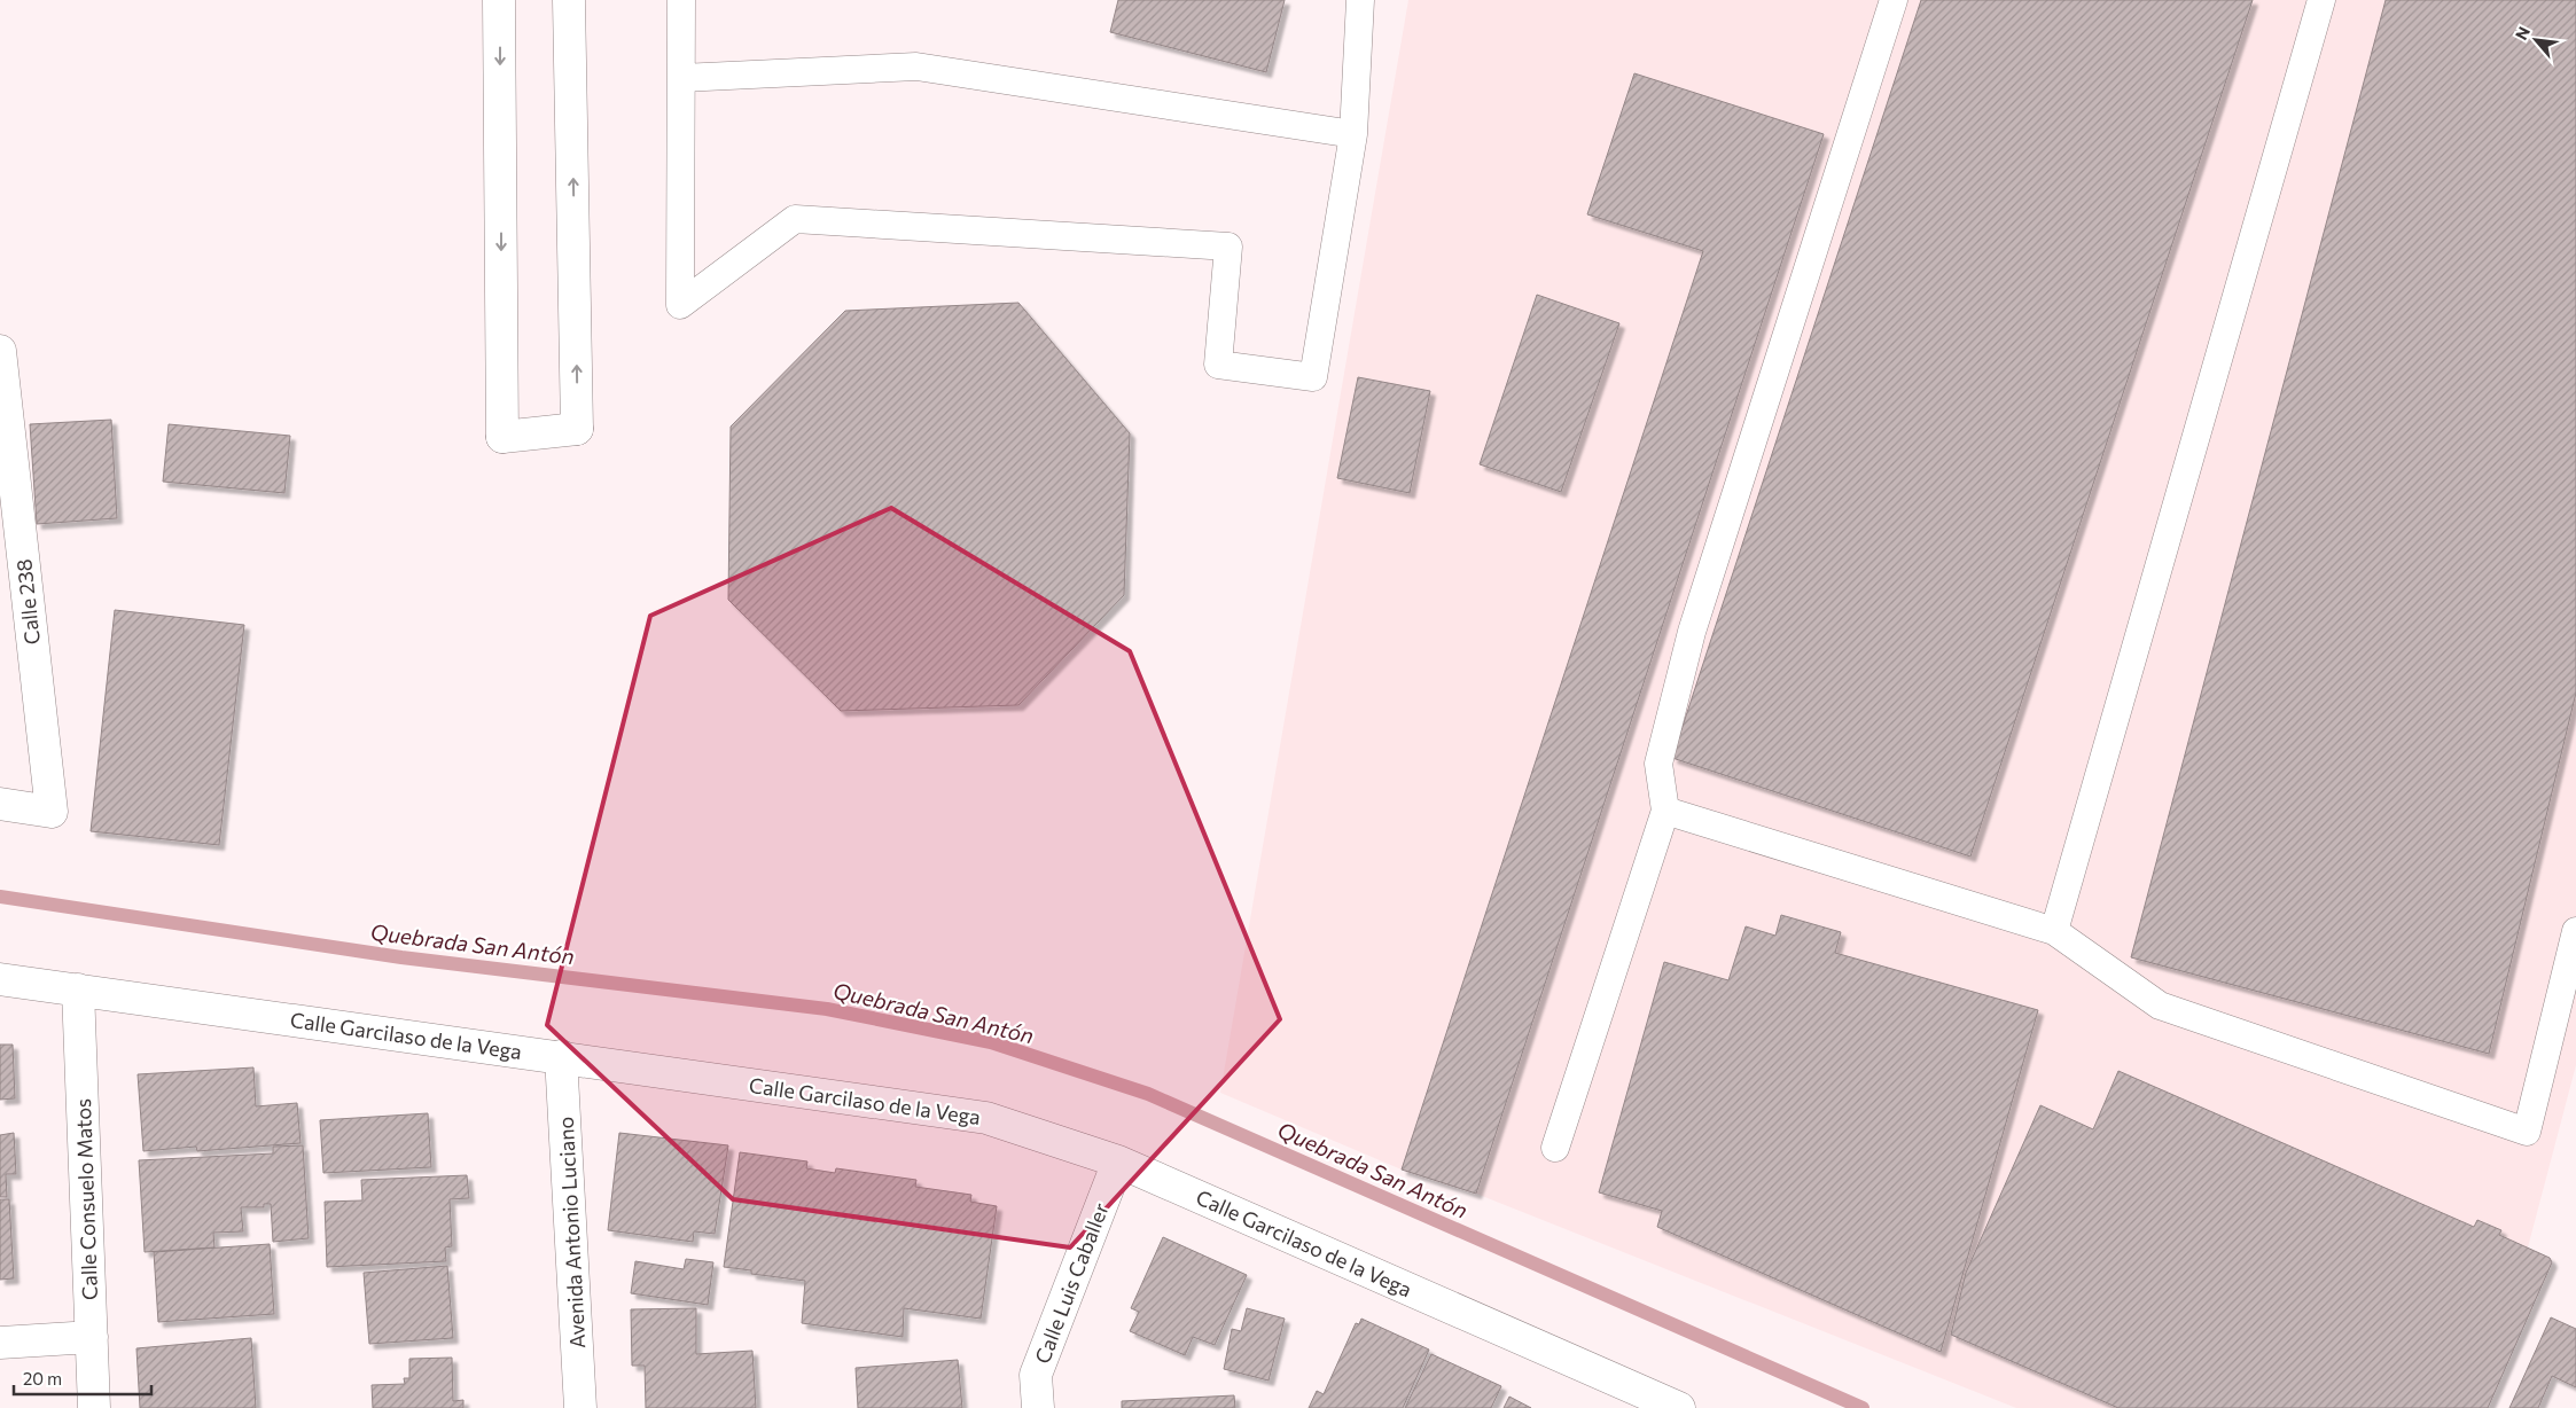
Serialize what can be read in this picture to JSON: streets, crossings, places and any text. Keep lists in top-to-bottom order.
{
  "streets": {
    "street": [
      "Calle 238",
      "Calle Garcilaso de la Vega",
      "Calle Consuelo Matos",
      "Avenida Antonio Luciano",
      "Calle Luis Caballer"
    ]
  },
  "crossings": [
    ["Calle Garcilaso de la Vega", "Calle Consuelo Matos"],
    ["Calle Garcilaso de la Vega", "Avenida Antonio Luciano"],
    ["Calle Garcilaso de la Vega", "Calle Luis Caballer"]
  ],
  "water": ["Quebrada San Antón"],
  "scale_bar": "20 m",
  "north": "top left"
}
